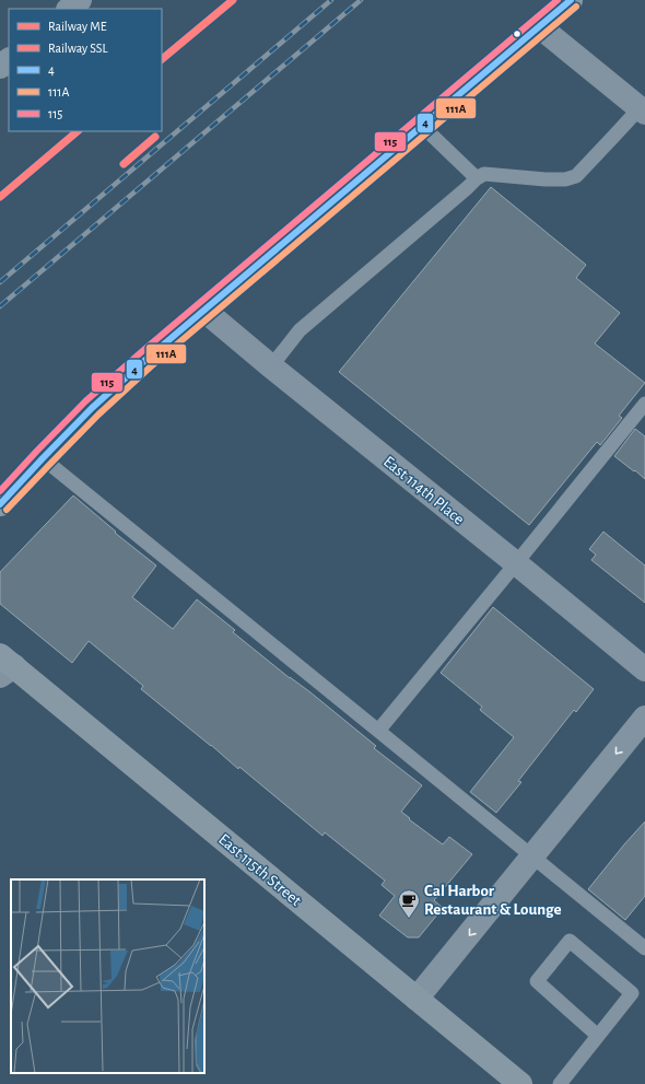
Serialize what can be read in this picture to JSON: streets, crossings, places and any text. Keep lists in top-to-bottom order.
{
  "streets": {
    "street": ["East 114th Place", "East 115th Street"]
  },
  "places": {
    "cafe": ["Cal Harbor Restaurant & Lounge"]
  },
  "lines": [
    "rail line ME",
    "transit line 4",
    "transit line 115",
    "transit line 111A",
    "rail line SSL"
  ],
  "legend": [
    "Railway ME",
    "Railway SSL",
    "4",
    "111A",
    "115"
  ]
}
